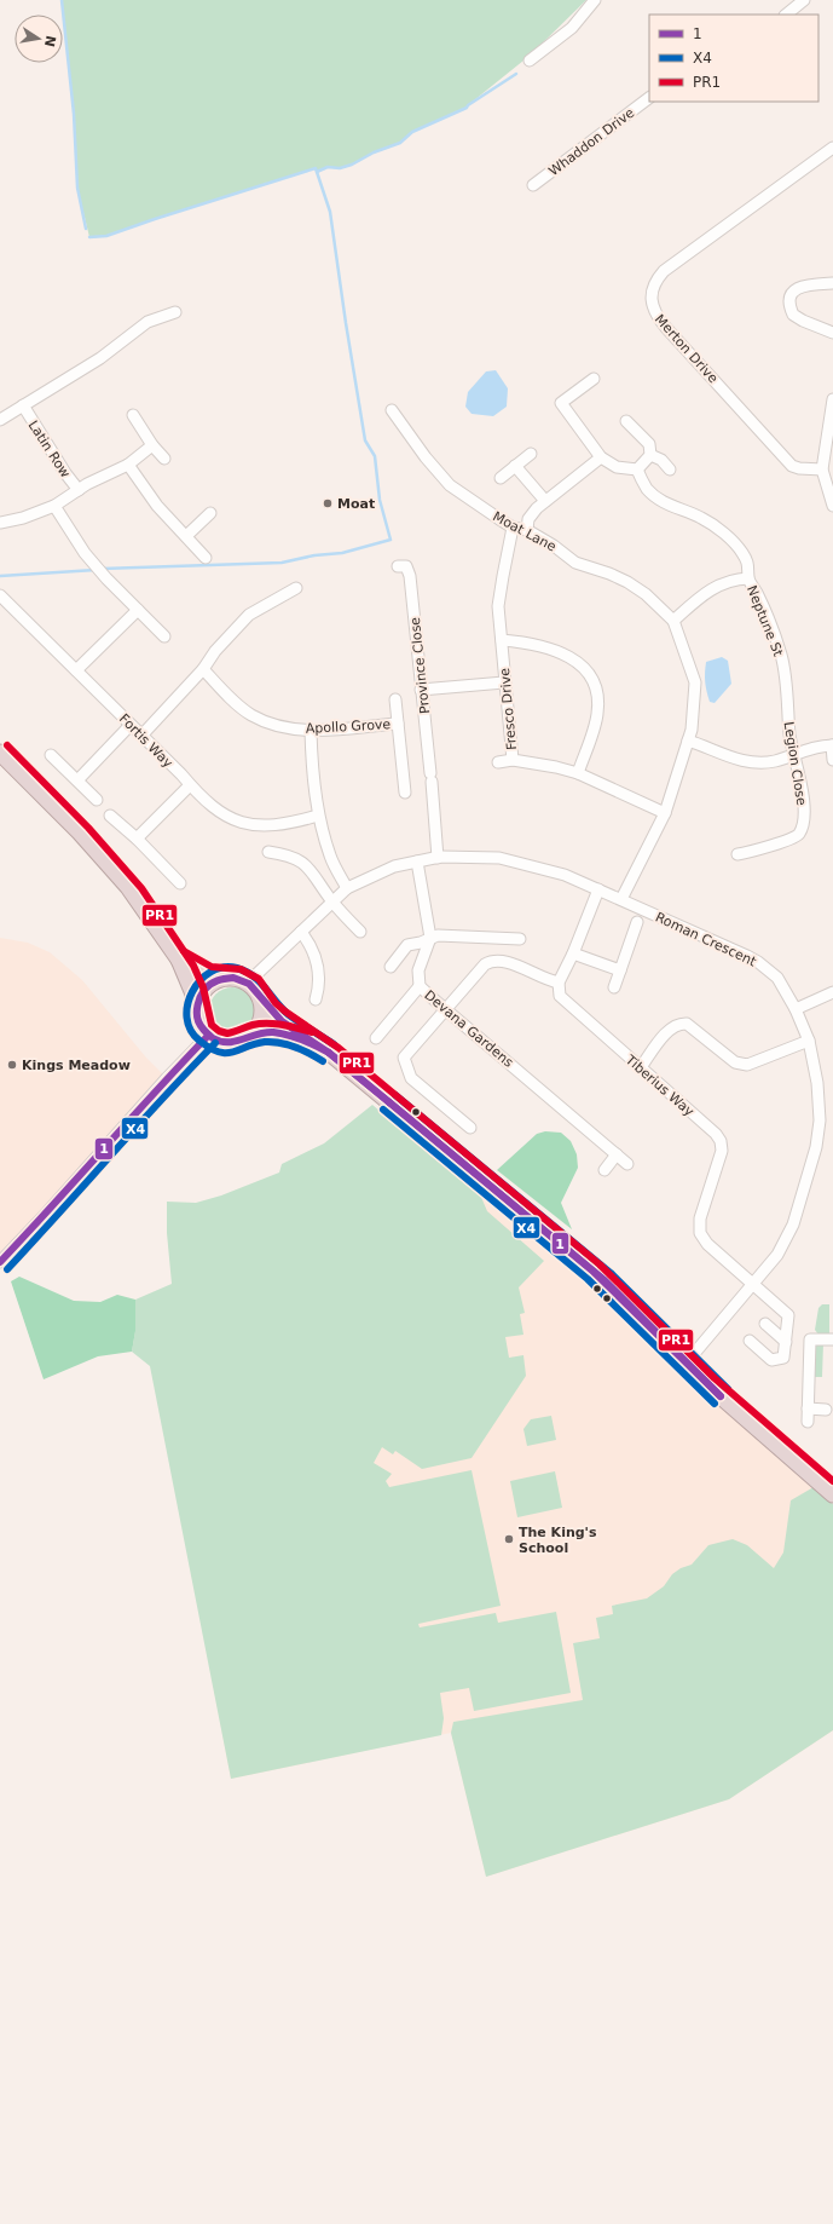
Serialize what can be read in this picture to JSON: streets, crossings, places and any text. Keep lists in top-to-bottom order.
{
  "streets": {
    "street": [
      "Whaddon Drive",
      "Merton Drive",
      "Latin Row",
      "Moat Lane",
      "Neptune St",
      "Province Close",
      "Fresco Drive",
      "Apollo Grove",
      "Fortis Way",
      "Legion Close",
      "Roman Crescent",
      "Devana Gardens",
      "Tiberius Way"
    ]
  },
  "crossings": [
    ["Moat Lane", "Fresco Drive"],
    ["Moat Lane", "Roman Crescent"],
    ["Neptune St", "Legion Close"],
    ["Province Close", "Roman Crescent"],
    ["Roman Crescent", "Tiberius Way"]
  ],
  "places": ["Moat", "Kings Meadow", "The King's School"],
  "lines": ["transit line PR1", "transit line X4", "transit line 1"],
  "legend": ["1", "X4", "PR1"],
  "north": "right"
}
